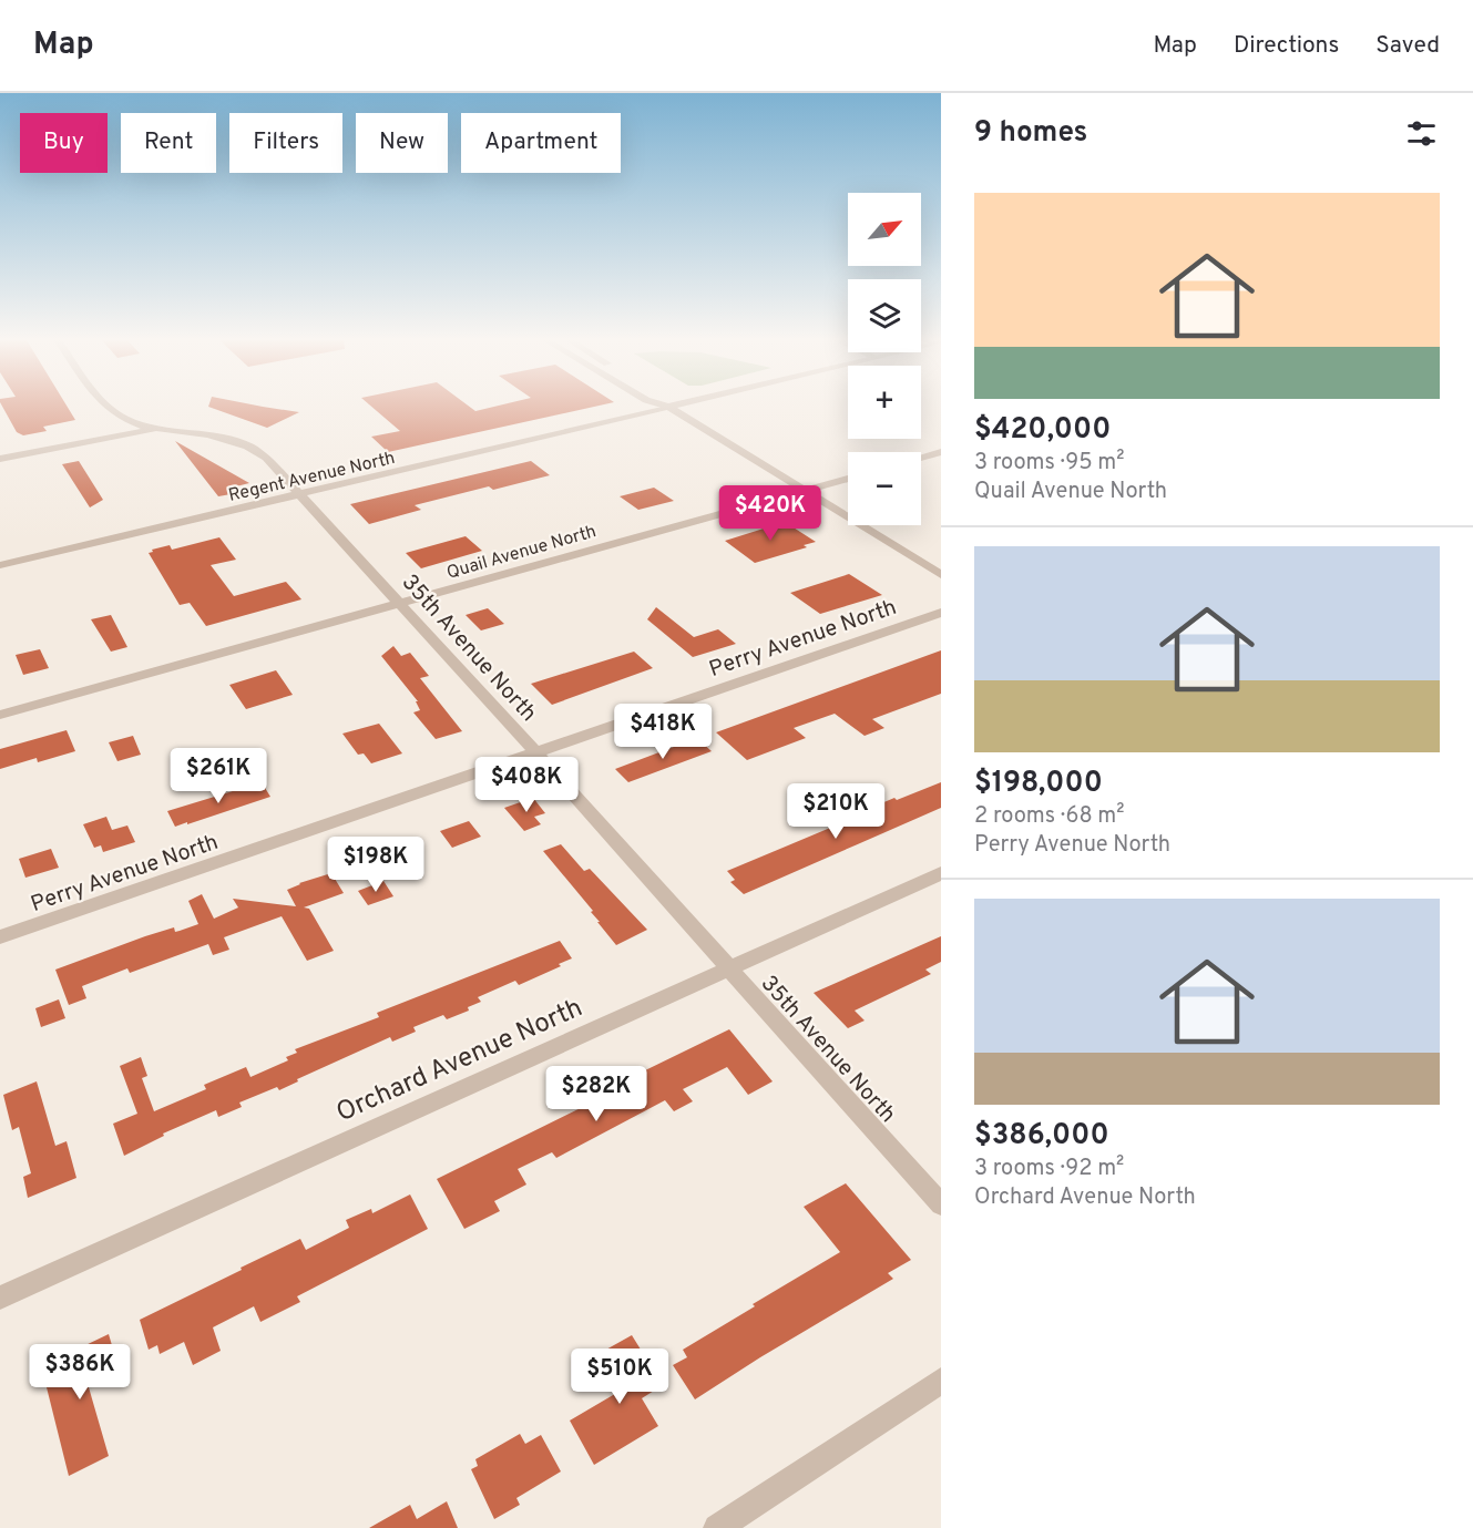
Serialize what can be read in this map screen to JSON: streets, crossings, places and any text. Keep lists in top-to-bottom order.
{
  "streets": {
    "street": [
      "Regent Avenue North",
      "Quail Avenue North",
      "Perry Avenue North",
      "35th Avenue North",
      "Orchard Avenue North"
    ]
  },
  "crossings": [
    ["Regent Avenue North", "35th Avenue North"],
    ["Quail Avenue North", "35th Avenue North"],
    ["Perry Avenue North", "35th Avenue North"],
    ["35th Avenue North", "Orchard Avenue North"]
  ],
  "north": "top right",
  "page": {
    "header": "Map",
    "nav": ["Map", "Directions", "Saved"],
    "heading": "9 homes",
    "chip": [
      "Buy",
      "Rent",
      "Filters",
      "New",
      "Apartment"
    ],
    "list": [
      {
        "name": "$420,000",
        "note": "3 rooms · 95 m² · Quail Avenue North"
      },
      {
        "name": "$198,000",
        "note": "2 rooms · 68 m² · Perry Avenue North"
      },
      {
        "name": "$386,000",
        "note": "3 rooms · 92 m² · Orchard Avenue North"
      }
    ],
    "map_buttons": ["+", "−"],
    "price": [
      "$420K",
      "$418K",
      "$261K",
      "$408K",
      "$210K",
      "$198K",
      "$282K",
      "$386K",
      "$510K"
    ]
  }
}
